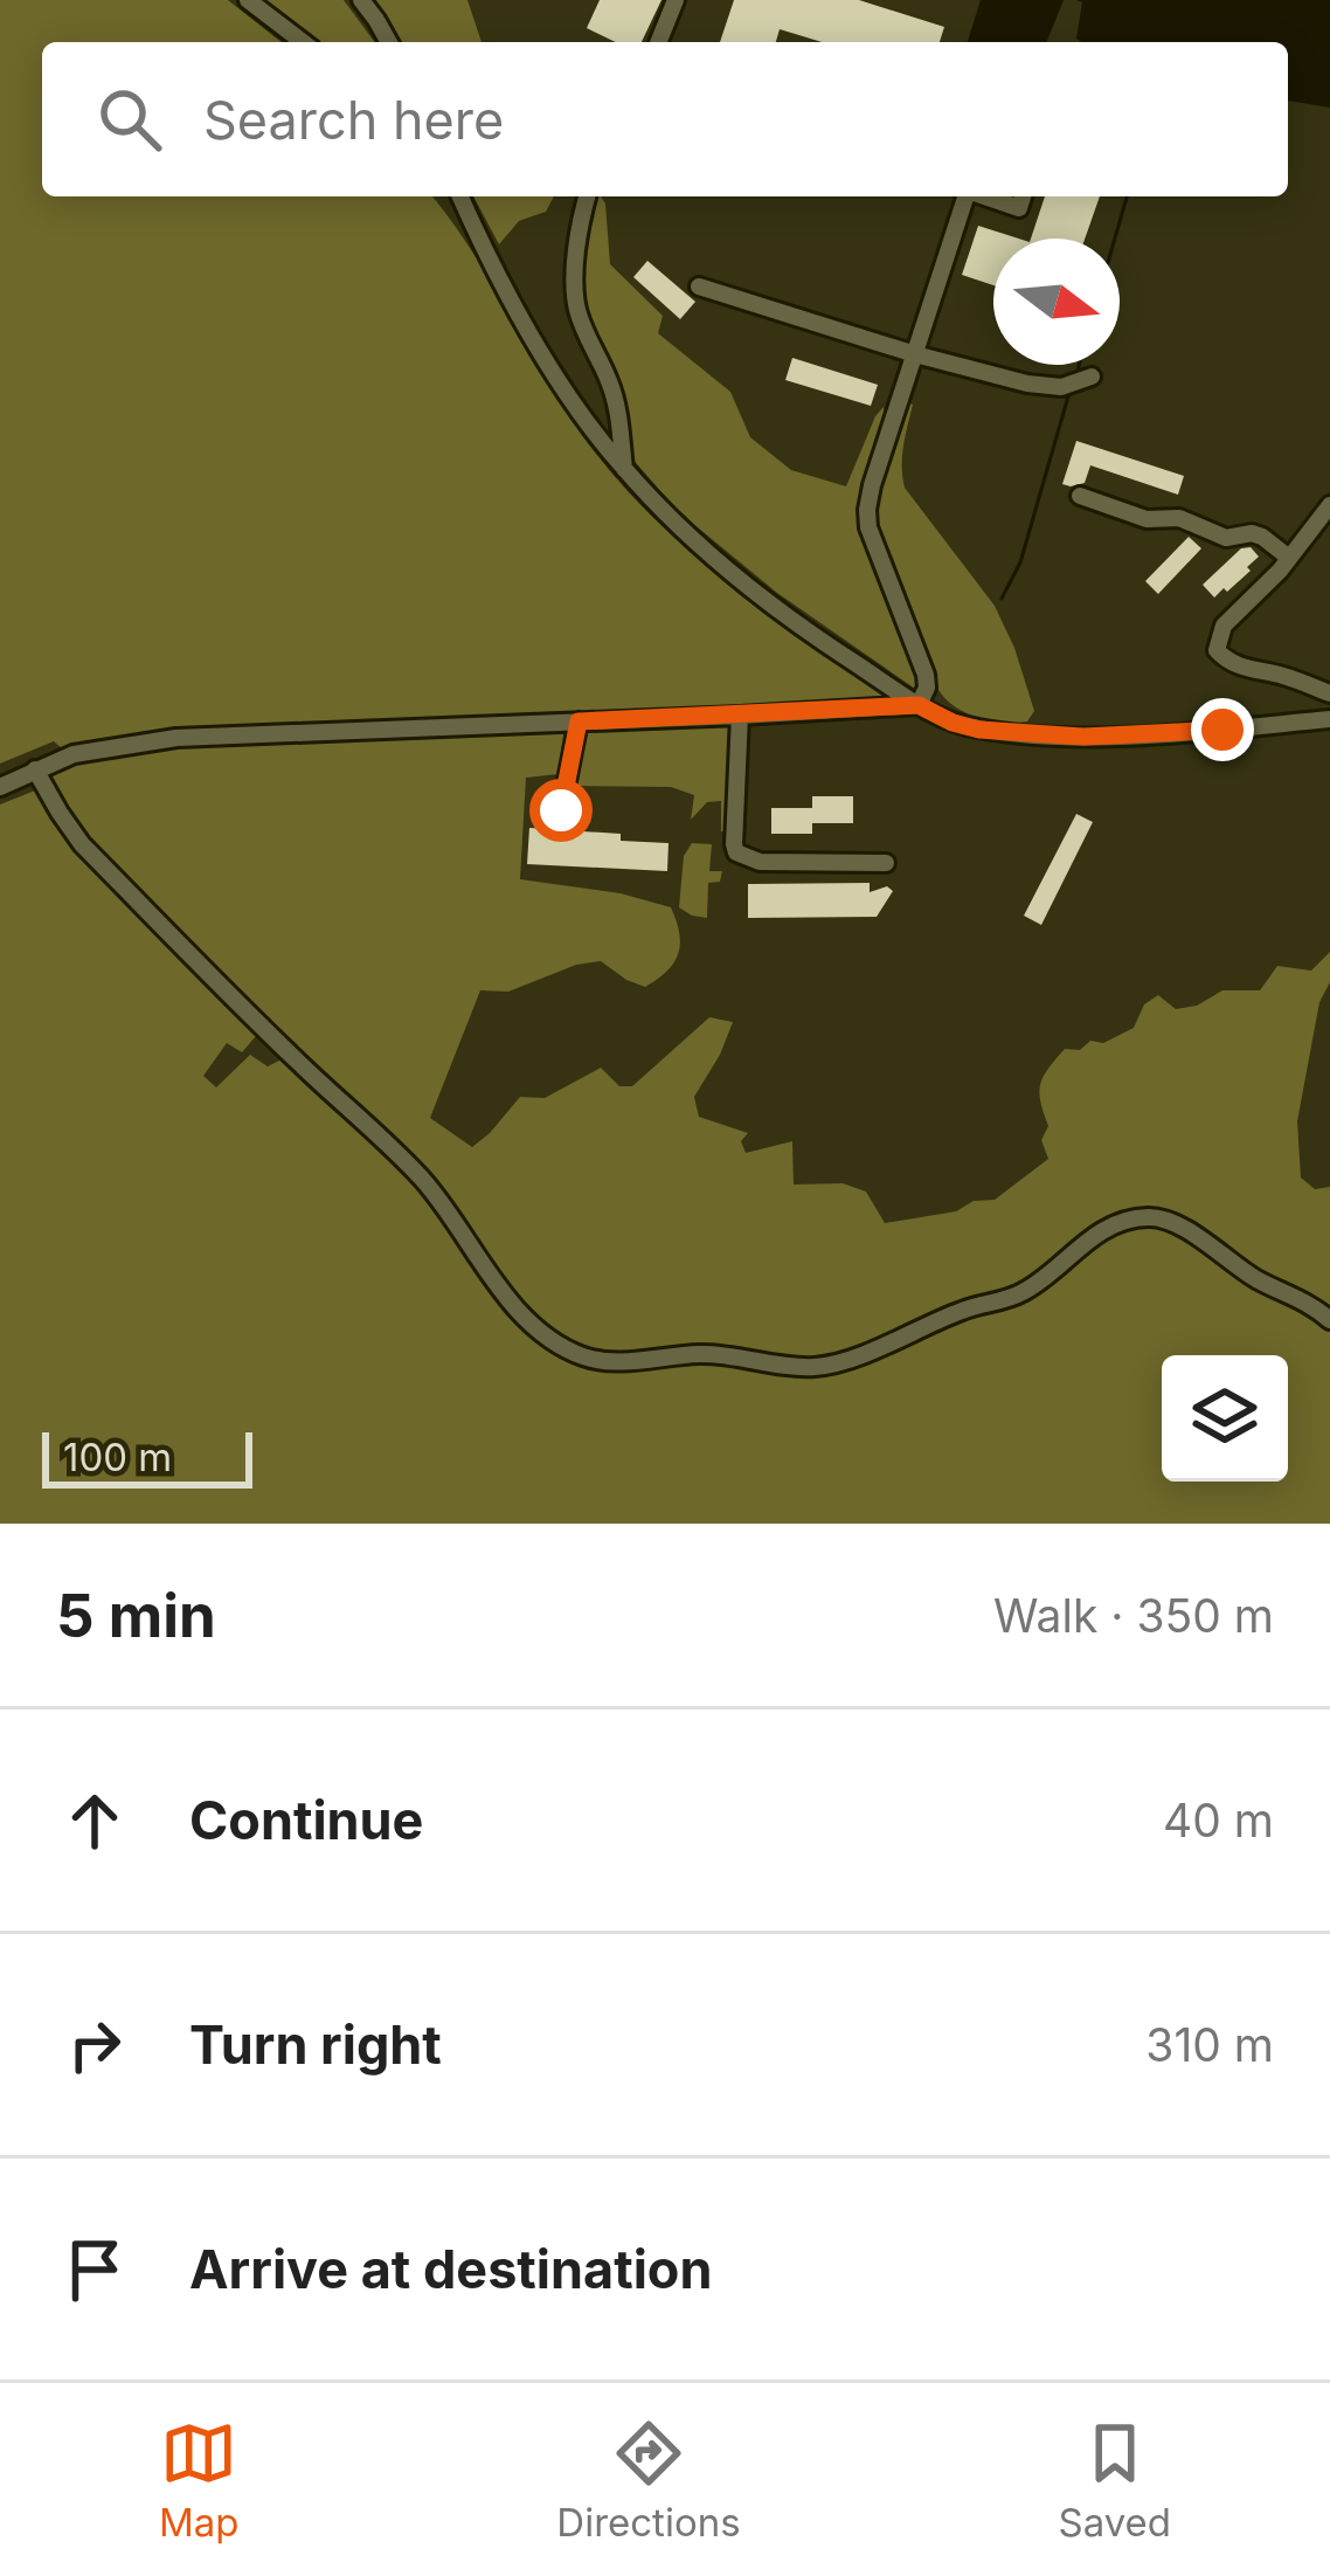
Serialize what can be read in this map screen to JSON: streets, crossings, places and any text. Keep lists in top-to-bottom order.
{
  "scale_bar": "100 m",
  "north": "right",
  "page": {
    "search": "Search here",
    "scale": "100 m",
    "heading": ["5 min", "Walk · 350 m"],
    "list": [
      ["Continue", "40 m"],
      ["Turn right", "310 m"],
      "Arrive at destination"
    ],
    "nav": ["Map", "Directions", "Saved"]
  }
}
